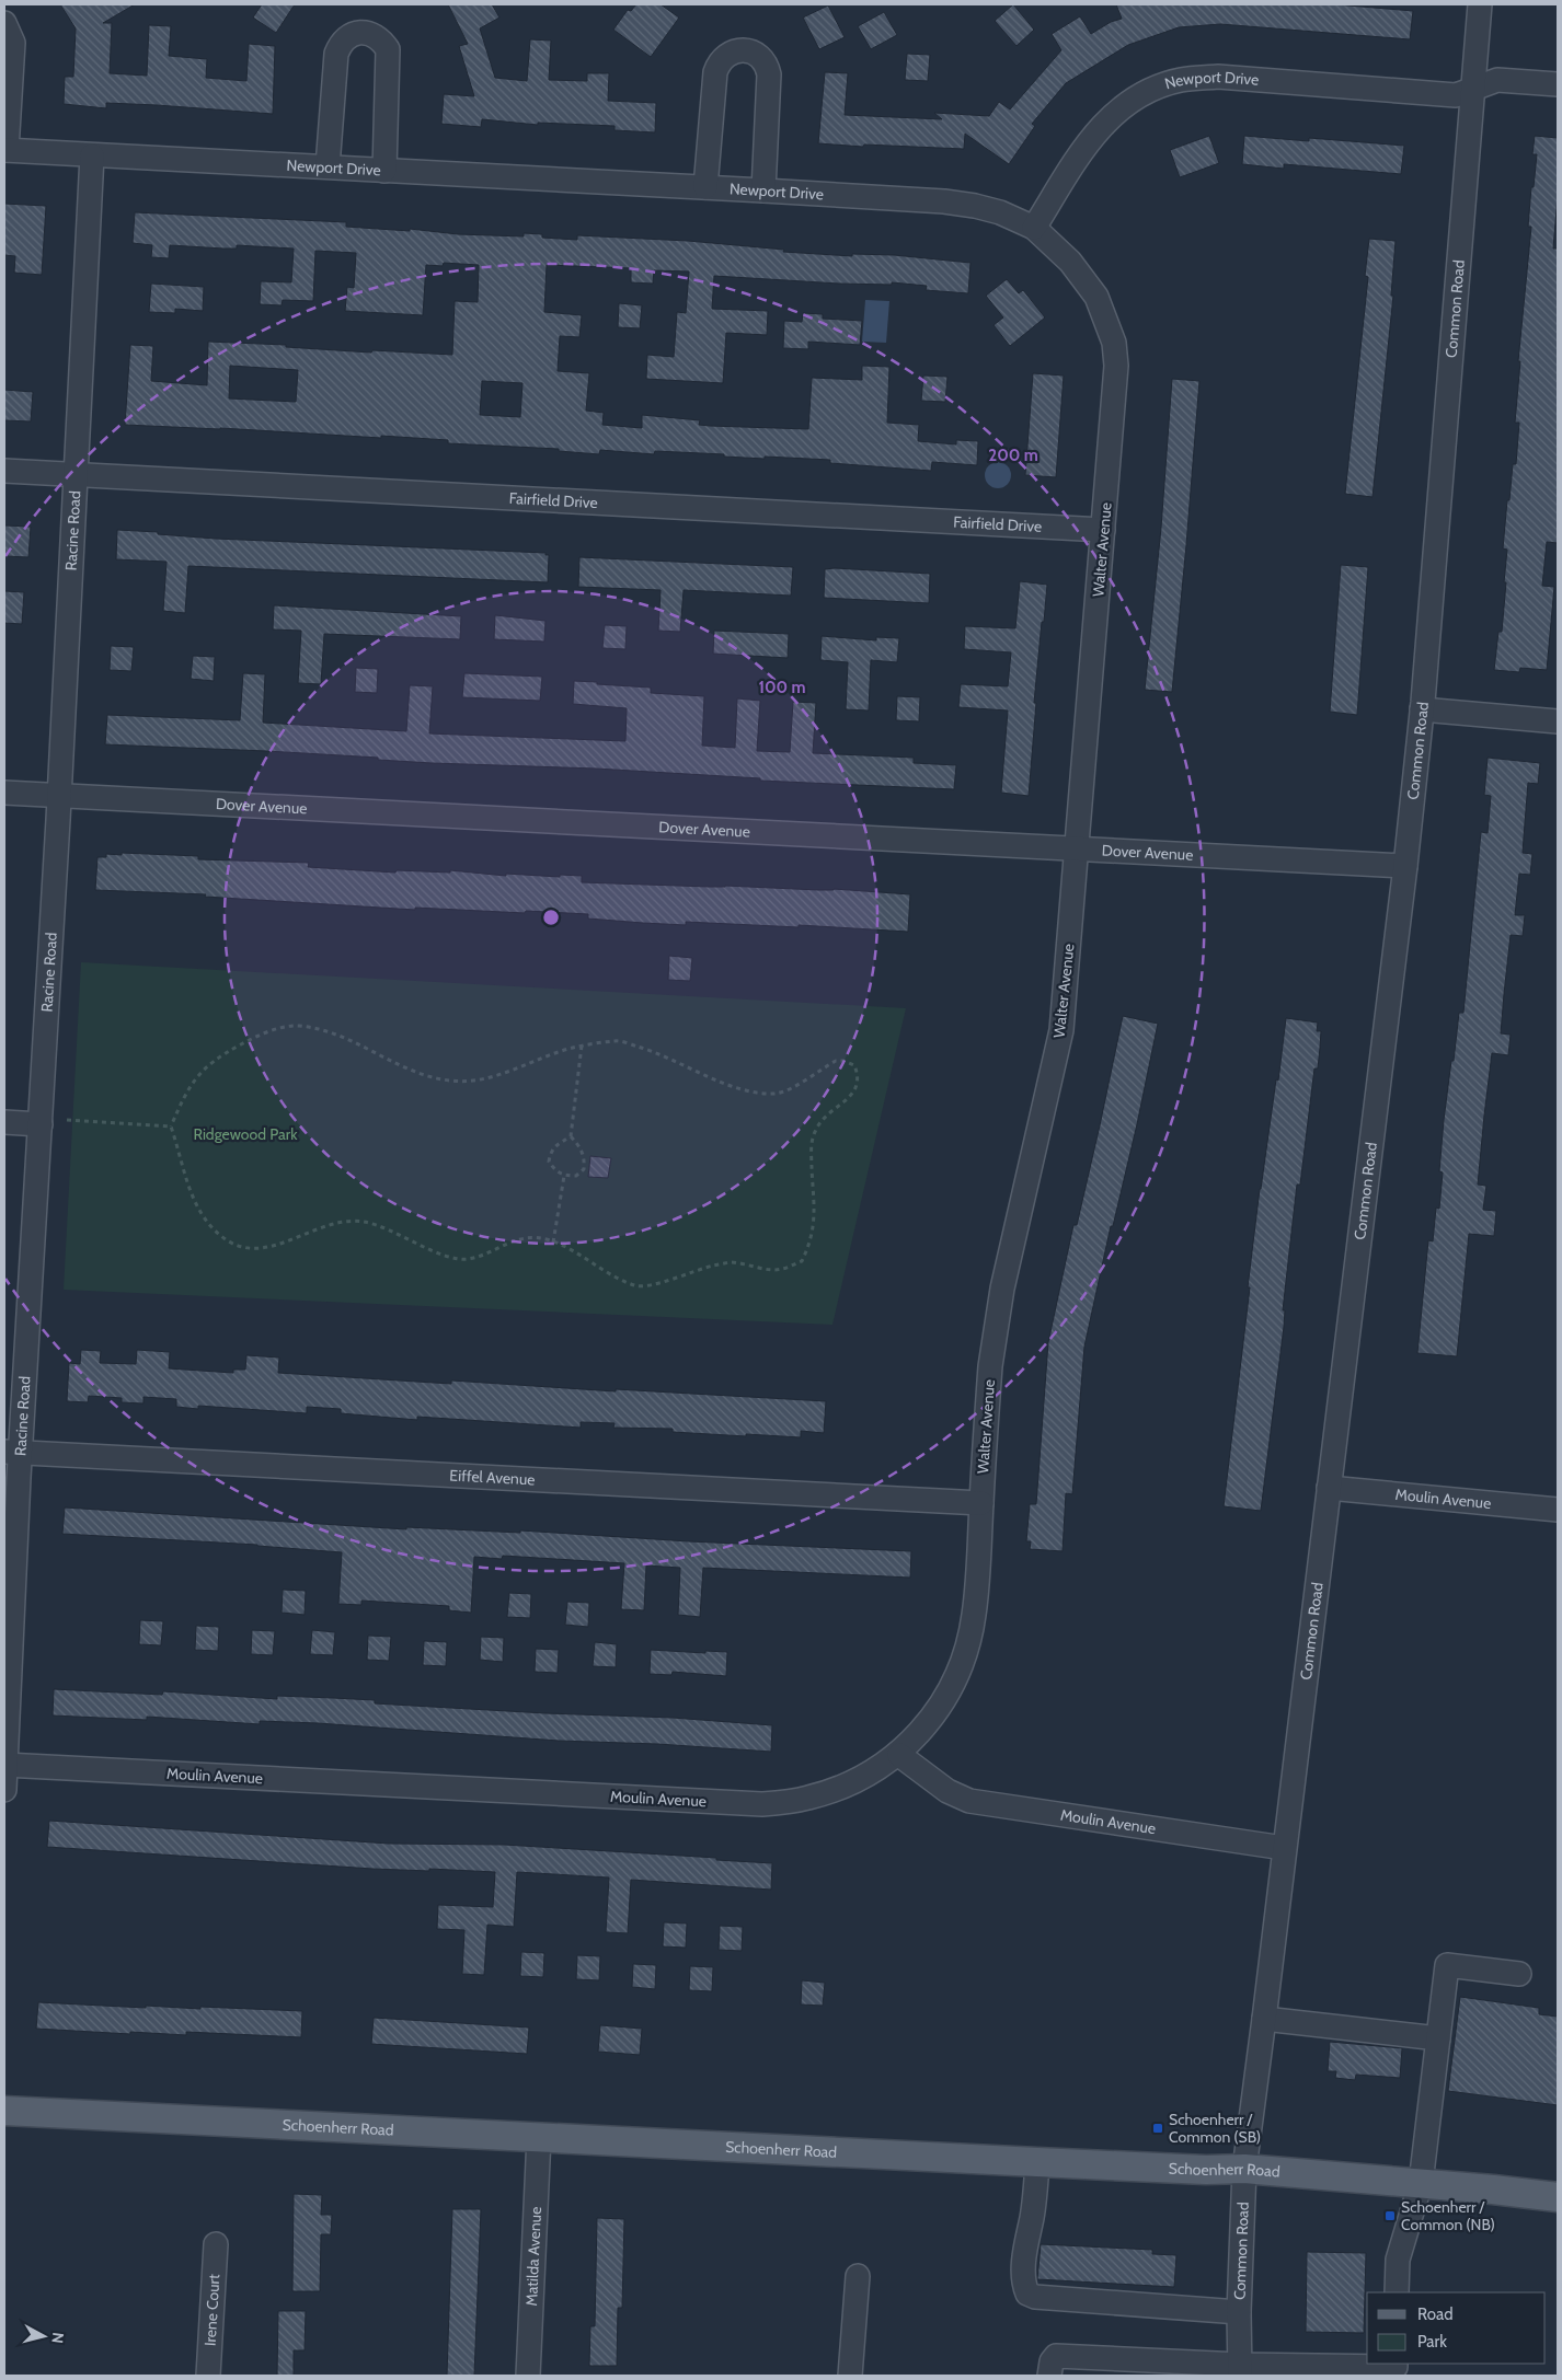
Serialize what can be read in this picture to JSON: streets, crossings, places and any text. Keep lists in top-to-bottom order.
{
  "streets": {
    "main road": ["Schoenherr Road"],
    "street": [
      "Newport Drive",
      "Common Road",
      "Fairfield Drive",
      "Racine Road",
      "Walter Avenue",
      "Dover Avenue",
      "Eiffel Avenue",
      "Moulin Avenue",
      "Matilda Avenue",
      "Irene Court"
    ]
  },
  "crossings": [
    ["Newport Drive", "Common Road"],
    ["Newport Drive", "Racine Road"],
    ["Newport Drive", "Walter Avenue"],
    ["Common Road", "Dover Avenue"],
    ["Common Road", "Moulin Avenue"],
    ["Common Road", "Schoenherr Road"],
    ["Fairfield Drive", "Racine Road"],
    ["Fairfield Drive", "Walter Avenue"],
    ["Racine Road", "Dover Avenue"],
    ["Racine Road", "Eiffel Avenue"],
    ["Racine Road", "Moulin Avenue"],
    ["Walter Avenue", "Dover Avenue"],
    ["Walter Avenue", "Eiffel Avenue"],
    ["Walter Avenue", "Moulin Avenue"],
    ["Schoenherr Road", "Matilda Avenue"]
  ],
  "parks": ["Ridgewood Park"],
  "places": {
    "transit": ["Schoenherr / Common (SB)", "Schoenherr / Common (NB)"]
  },
  "legend": ["Road", "Park"],
  "north": "right",
  "rings": ["200 m", "100 m"]
}
